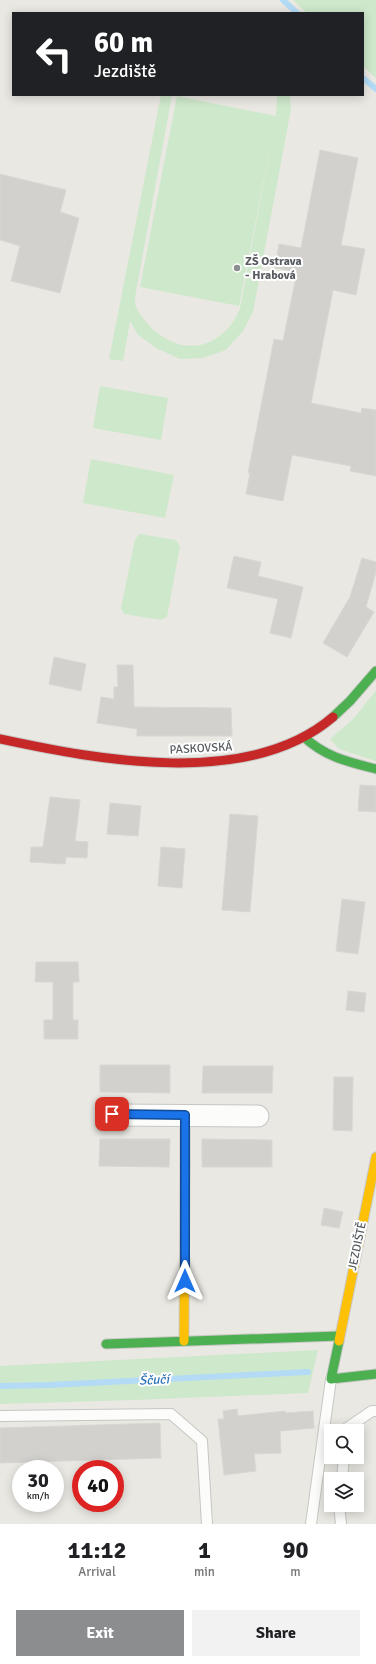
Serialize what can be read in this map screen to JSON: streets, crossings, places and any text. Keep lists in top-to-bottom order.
{
  "streets": {
    "street": ["PASKOVSKÁ", "JEZDIŠTĚ"]
  },
  "water": ["Ščučí"],
  "places": ["ZŠ Ostrava - Hrabová"],
  "page": {
    "turn": ["60 m", "Jezdiště"],
    "speed": "30 km/h",
    "limit": "40",
    "eta": [
      "11:12",
      "Arrival",
      "1",
      "min",
      "90",
      "m"
    ],
    "buttons": ["Exit", "Share"]
  }
}
